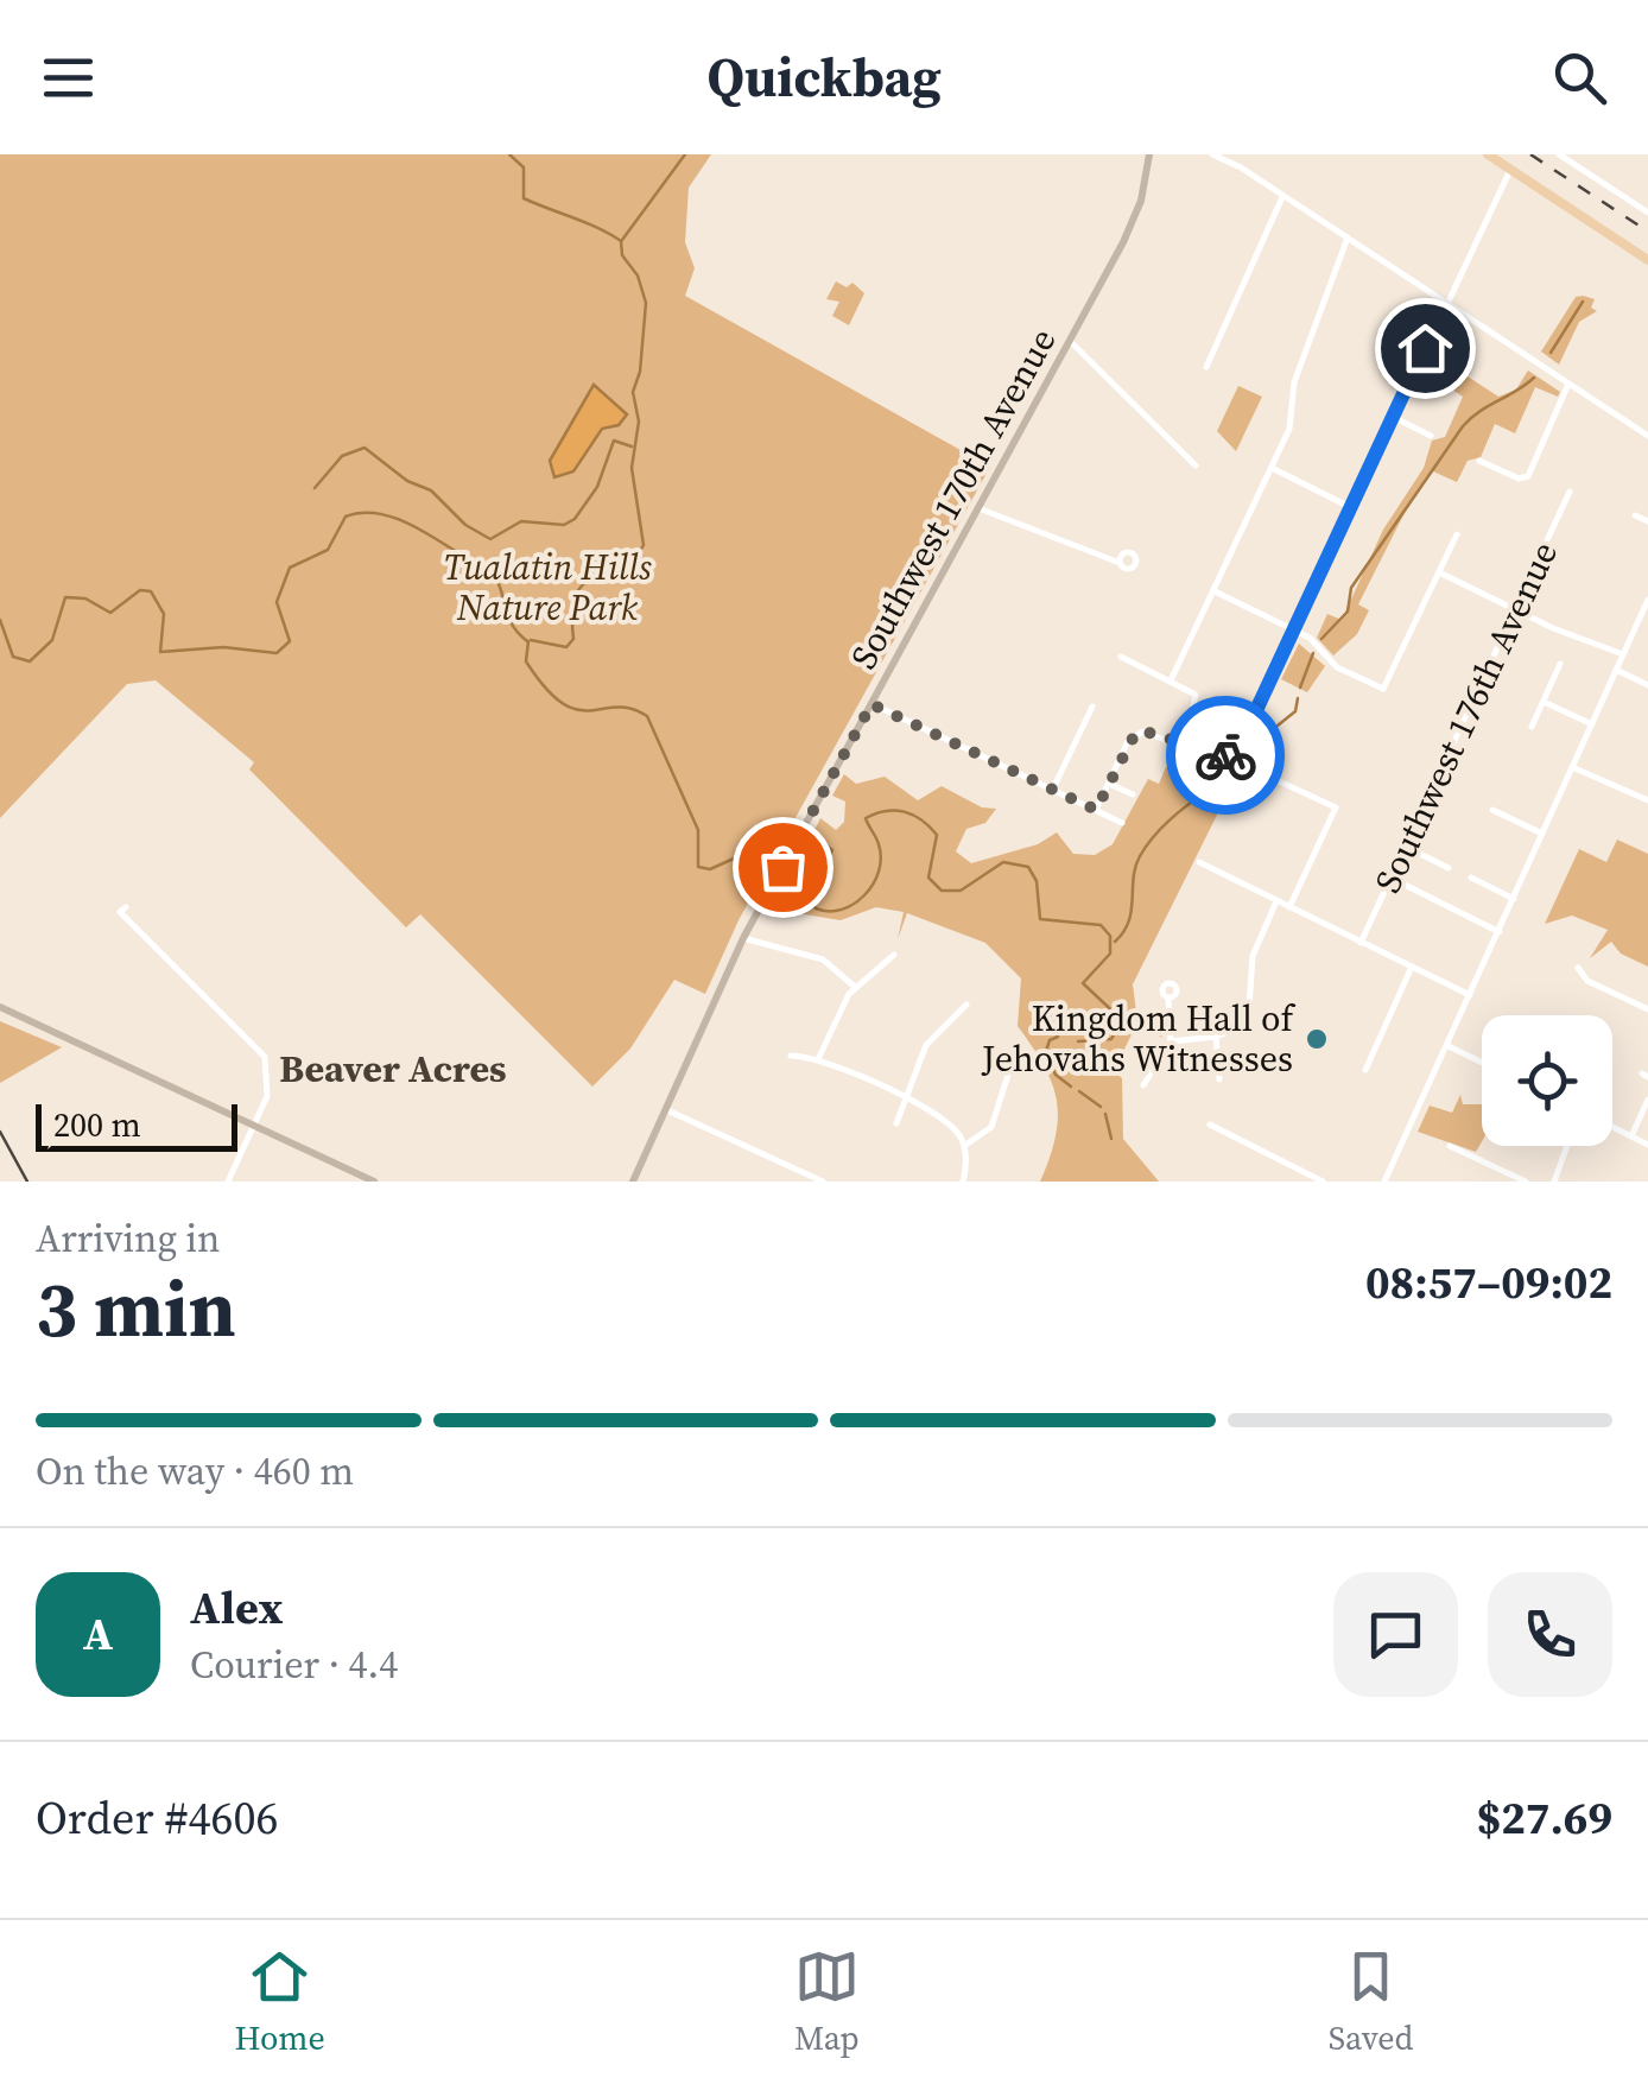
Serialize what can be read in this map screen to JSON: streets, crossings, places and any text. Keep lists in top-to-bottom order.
{
  "streets": {
    "main road": ["Southwest 170th Avenue"],
    "street": ["Southwest 176th Avenue"]
  },
  "districts": ["Beaver Acres"],
  "parks": ["Tualatin Hills Nature Park"],
  "places": ["Kingdom Hall of Jehovahs Witnesses"],
  "scale_bar": "200 m",
  "page": {
    "header": "Quickbag",
    "scale": "200 m",
    "heading": ["3 min", "Arriving in", "08:57–09:02"],
    "panel": [
      "Alex",
      "Courier · 4.4",
      "Order #4606",
      "$27.69"
    ],
    "bar": "On the way · 460 m",
    "round": "A",
    "tabs": ["Home", "Map", "Saved"]
  }
}
